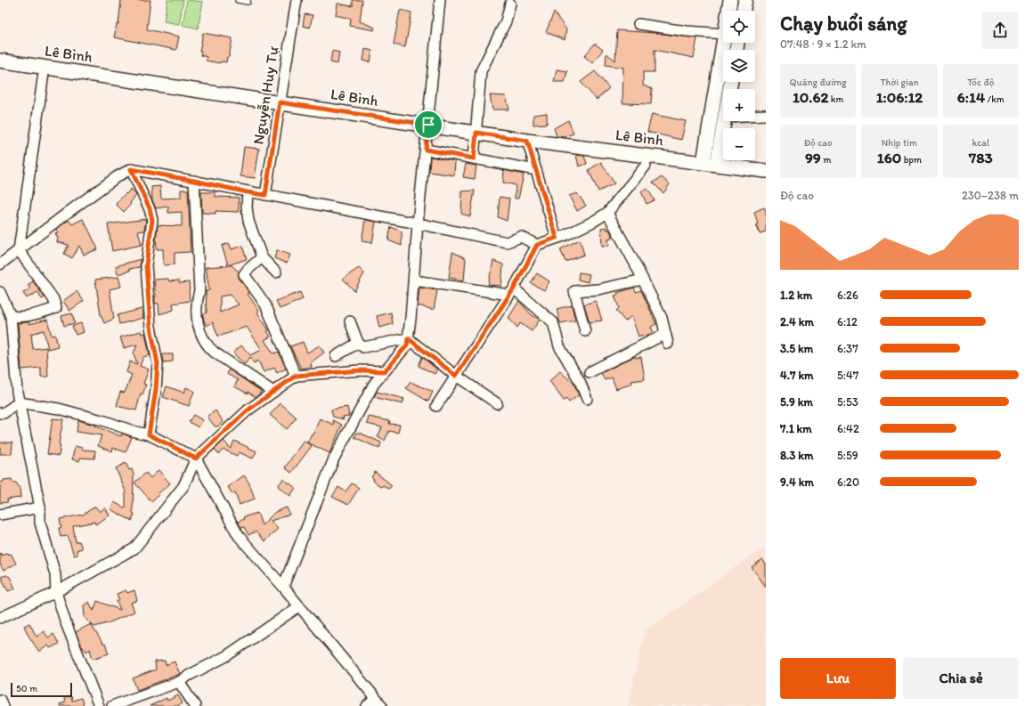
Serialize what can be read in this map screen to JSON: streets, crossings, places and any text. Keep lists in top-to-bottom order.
{
  "streets": {
    "street": ["Lê Bình", "Nguyễn Huy Tự"]
  },
  "crossings": [
    ["Lê Bình", "Nguyễn Huy Tự"]
  ],
  "scale_bar": "50 m",
  "page": {
    "heading": ["Chạy buổi sáng", "07:48 · 9 × 1.2 km"],
    "map_buttons": ["+", "−"],
    "stats": [
      ["Quãng đường", "10.62 km"],
      ["Thời gian", "1:06:12"],
      ["Tốc độ", "6:14 /km"],
      ["Độ cao", "99 m"],
      ["Nhịp tim", "160 bpm"],
      ["kcal", "783"]
    ],
    "chart": ["Độ cao", "230–238 m"],
    "list": [
      {
        "name": "1.2 km",
        "note": "6:26"
      },
      {
        "name": "2.4 km",
        "note": "6:12"
      },
      {
        "name": "3.5 km",
        "note": "6:37"
      },
      {
        "name": "4.7 km",
        "note": "5:47"
      },
      {
        "name": "5.9 km",
        "note": "5:53"
      },
      {
        "name": "7.1 km",
        "note": "6:42"
      },
      {
        "name": "8.3 km",
        "note": "5:59"
      },
      {
        "name": "9.4 km",
        "note": "6:20"
      }
    ],
    "buttons": ["Lưu", "Chia sẻ"],
    "scale": "50 m"
  }
}
